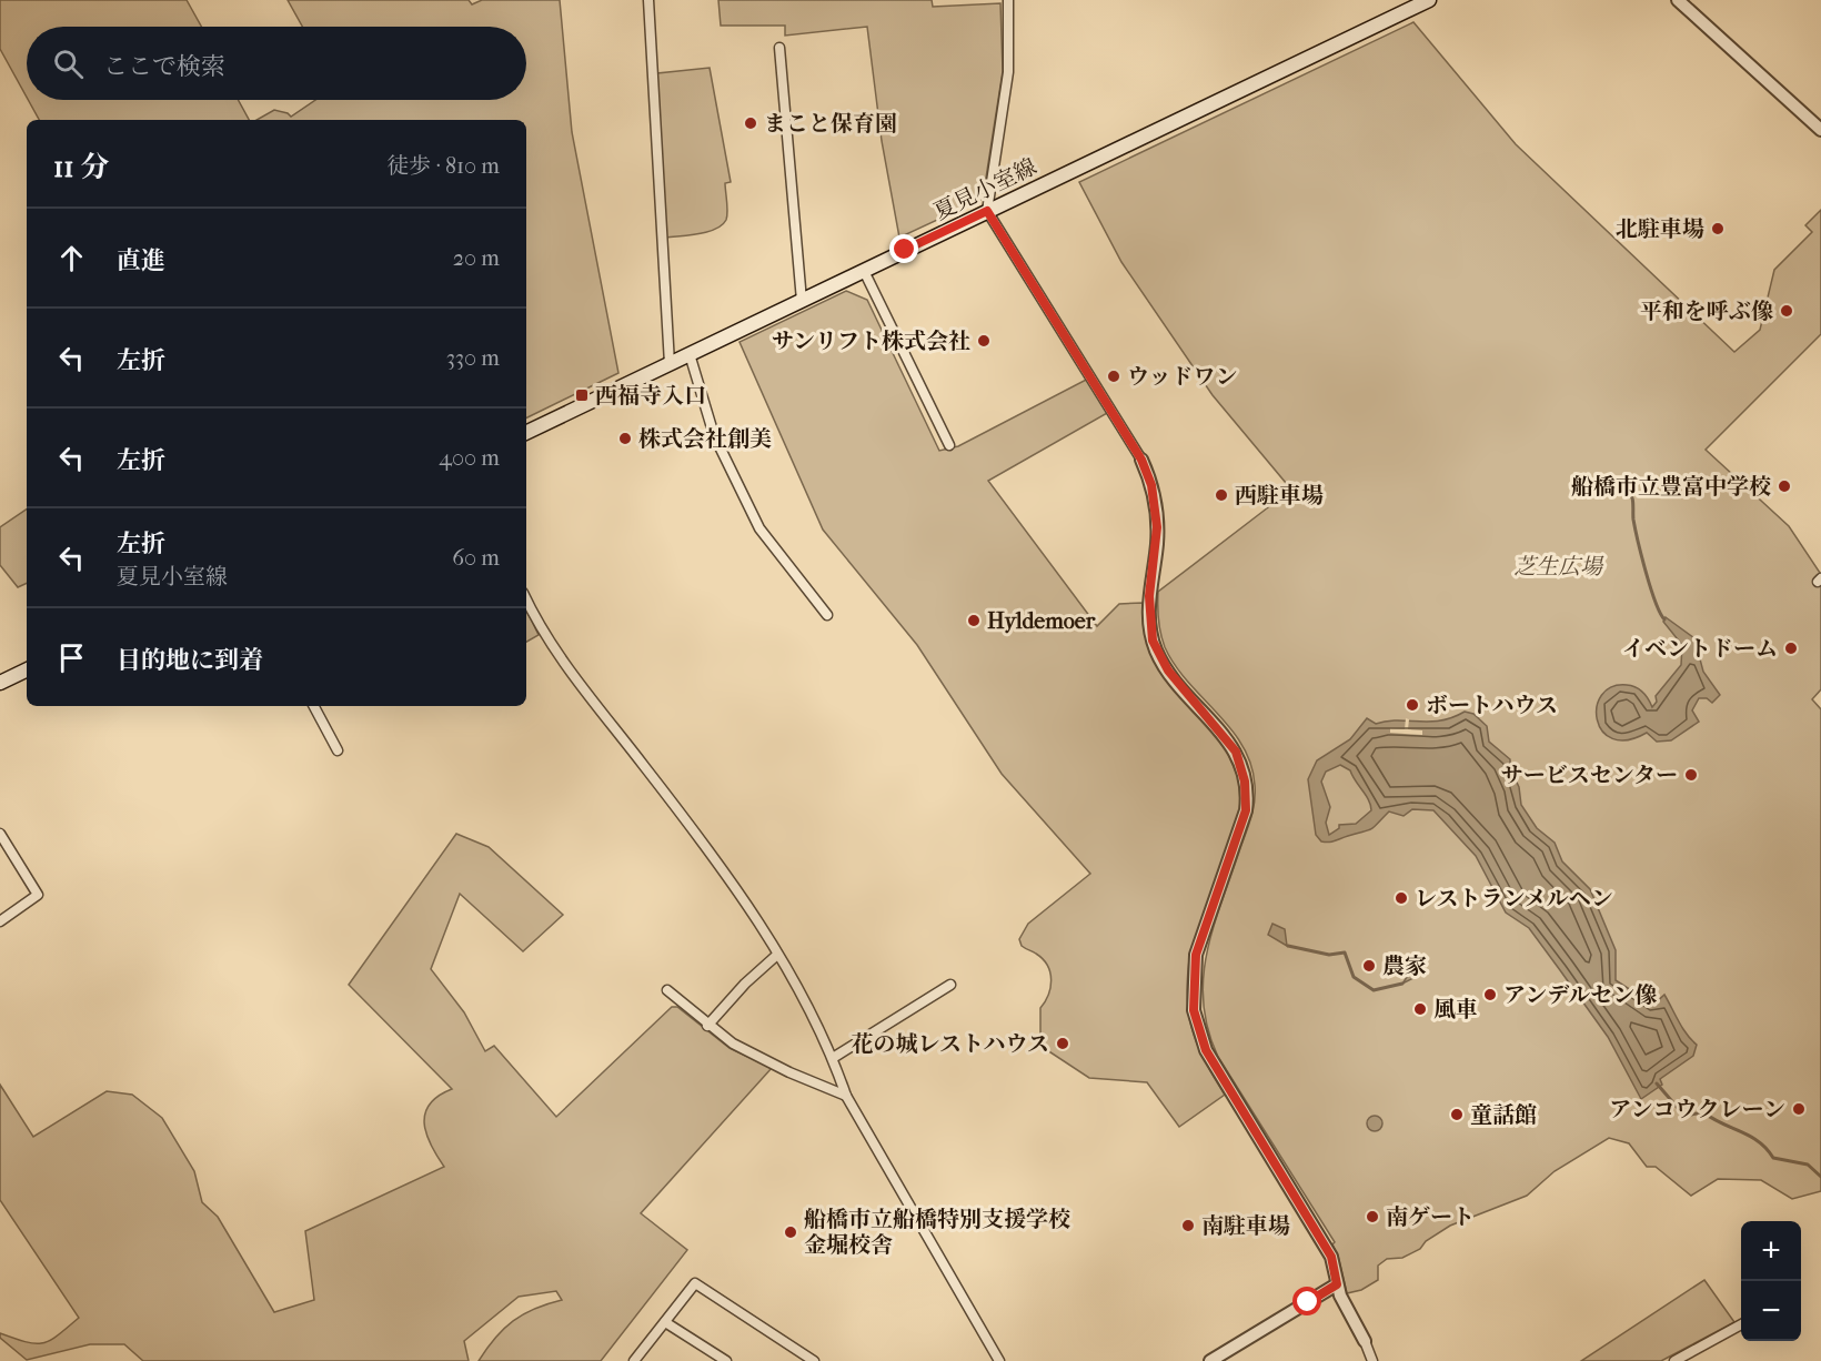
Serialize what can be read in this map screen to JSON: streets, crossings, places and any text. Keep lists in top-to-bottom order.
{
  "streets": {
    "main road": ["夏見小室線"]
  },
  "parks": ["芝生広場"],
  "places": {
    "other": [
      "まこと保育園",
      "北駐車場",
      "平和を呼ぶ像",
      "サンリフト株式会社",
      "ウッドワン",
      "株式会社創美",
      "船橋市立豊富中学校",
      "西駐車場",
      "Hyldemoer",
      "イベントドーム",
      "ボートハウス",
      "サービスセンター",
      "レストランメルヘン",
      "農家",
      "アンデルセン像",
      "風車",
      "花の城レストハウス",
      "アンコウクレーン",
      "童話館",
      "南ゲート",
      "南駐車場",
      "船橋市立船橋特別支援学校 金堀校舎"
    ],
    "transit": ["西福寺入口"]
  },
  "page": {
    "search": "ここで検索",
    "heading": ["11 分", "徒歩 · 810 m"],
    "list": [
      ["直進", "20 m"],
      ["左折", "330 m"],
      ["左折", "400 m"],
      ["左折", "夏見小室線", "60 m"],
      "目的地に到着"
    ],
    "map_buttons": ["+", "−"]
  }
}
